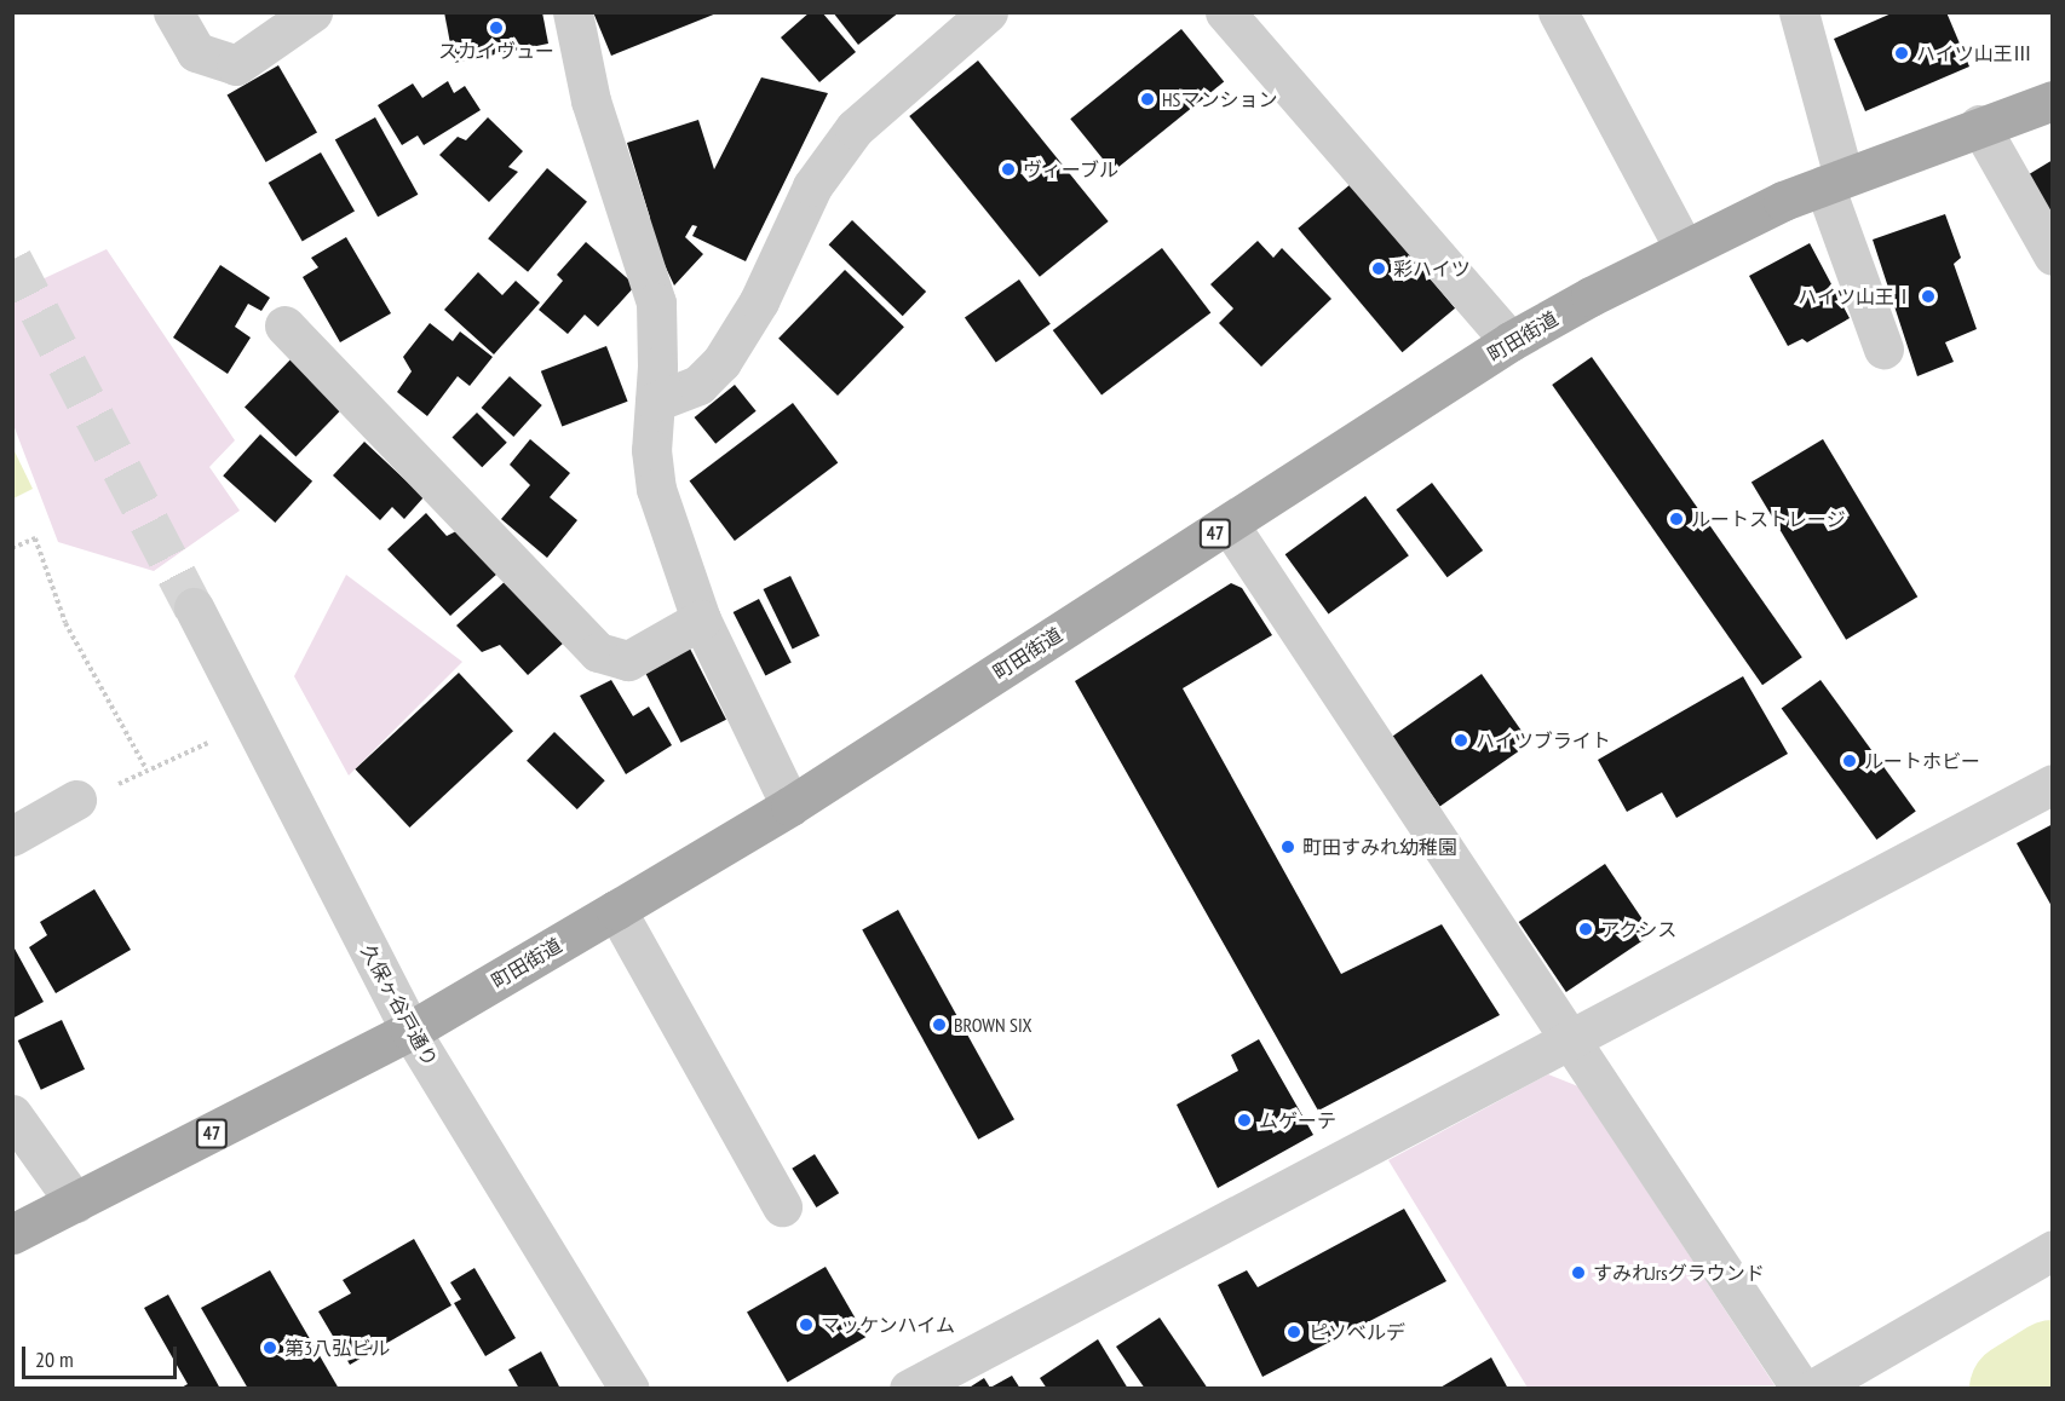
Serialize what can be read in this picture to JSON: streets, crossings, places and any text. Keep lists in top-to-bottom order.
{
  "streets": {
    "main road": ["町田街道", "47"],
    "street": ["久保ヶ谷戸通り"]
  },
  "crossings": [
    ["町田街道", "久保ヶ谷戸通り"]
  ],
  "places": [
    "スカイヴュー",
    "ハイツ山王Ⅲ",
    "HSマンション",
    "ヴィーブル",
    "彩ハイツ",
    "ハイツ山王Ⅰ",
    "ルートストレージ",
    "ハイツブライト",
    "ルートホビー",
    "町田すみれ幼稚園",
    "アクシス",
    "BROWN SIX",
    "ムゲーテ",
    "すみれJrsグラウンド",
    "マッケンハイム",
    "ピソベルデ",
    "第3八弘ビル"
  ],
  "scale_bar": "20 m"
}
